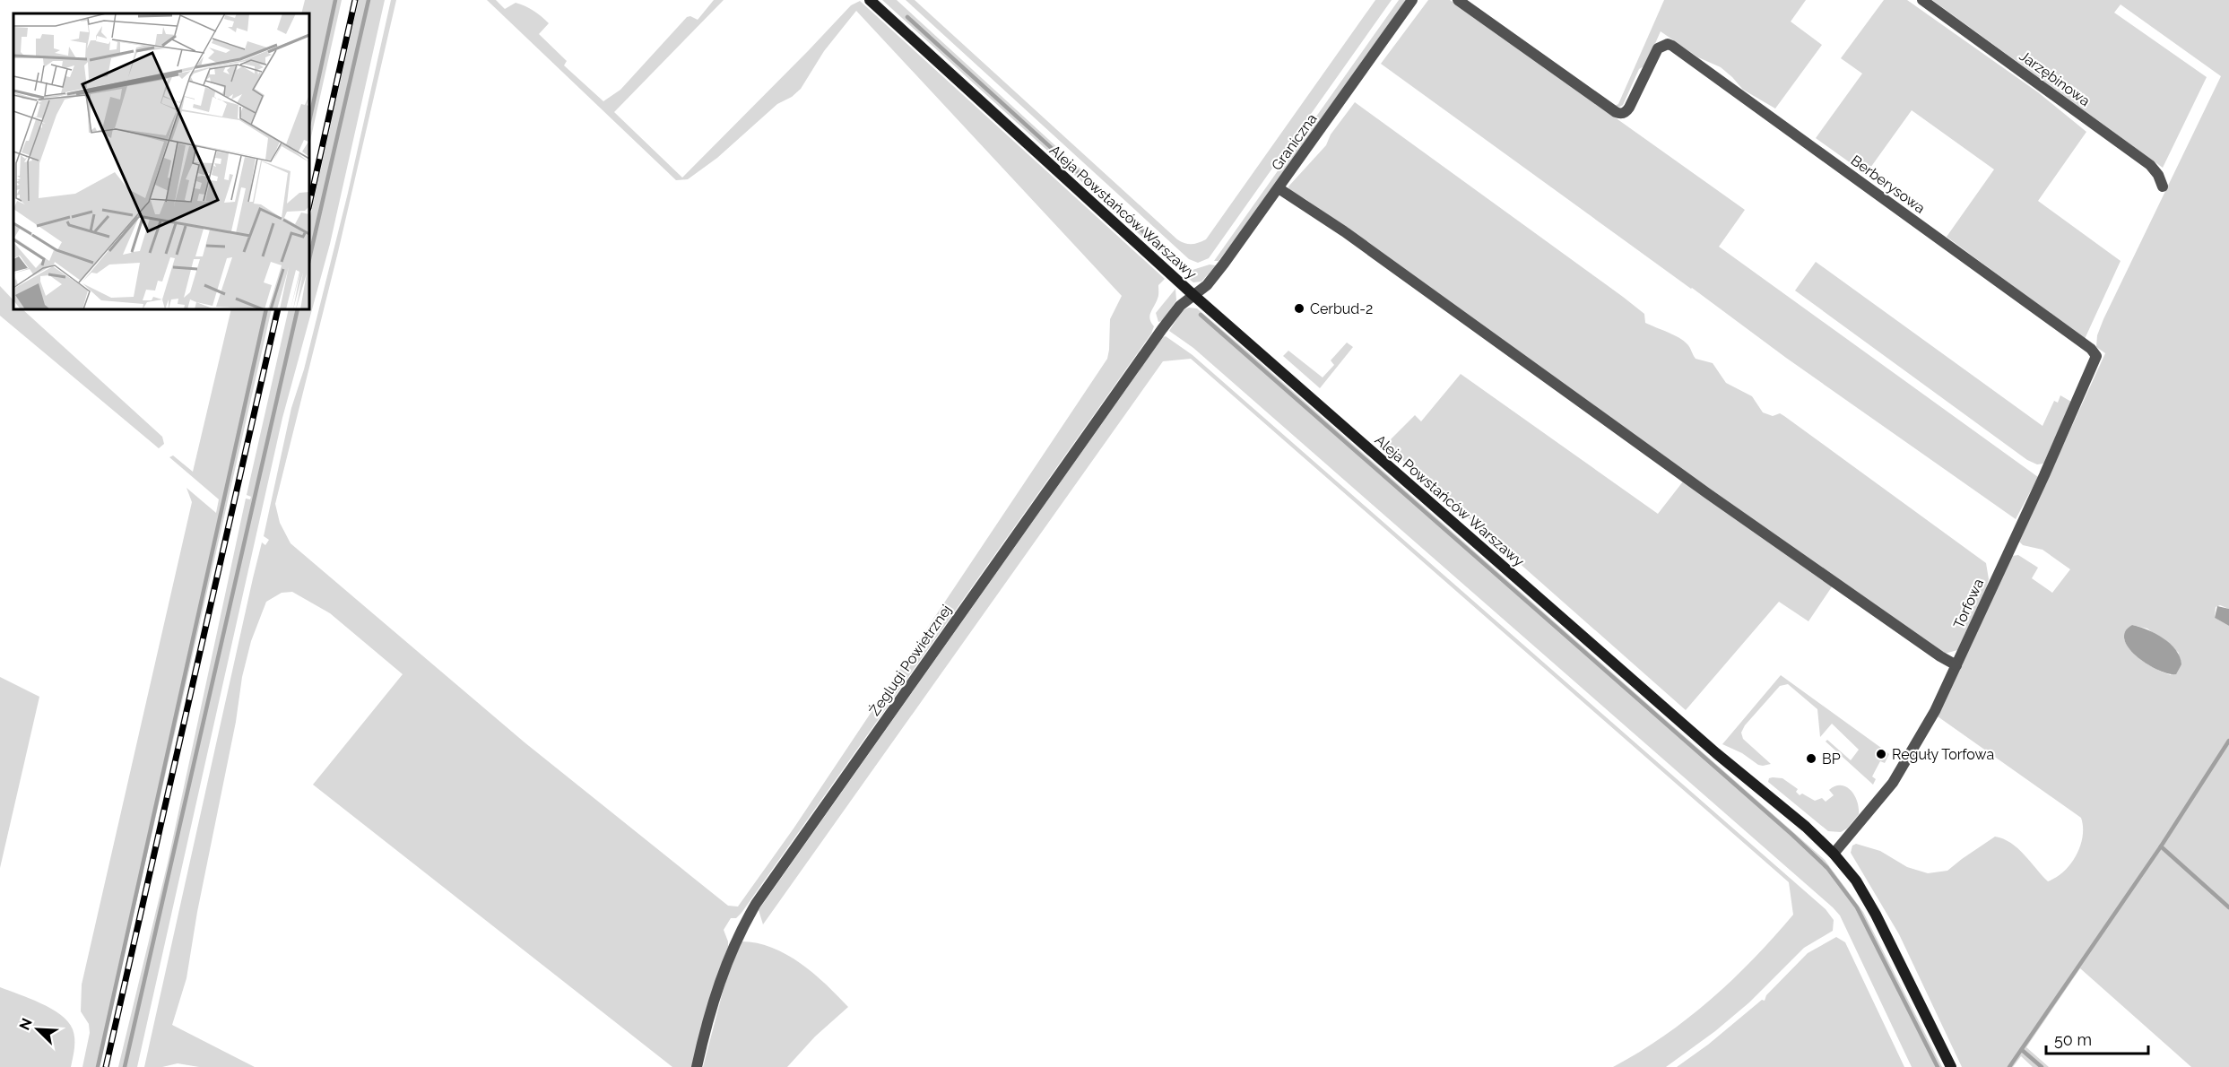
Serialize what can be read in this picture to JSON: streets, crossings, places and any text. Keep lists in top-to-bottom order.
{
  "streets": {
    "street": [
      "Jarzębinowa",
      "Graniczna",
      "Berberysowa",
      "Aleja Powstańców Warszawy",
      "Torfowa",
      "Żeglugi Powietrznej"
    ]
  },
  "crossings": [
    ["Graniczna", "Aleja Powstańców Warszawy"],
    ["Graniczna", "Żeglugi Powietrznej"],
    ["Berberysowa", "Torfowa"],
    ["Aleja Powstańców Warszawy", "Torfowa"],
    ["Aleja Powstańców Warszawy", "Żeglugi Powietrznej"]
  ],
  "places": ["Cerbud-2", "Reguły Torfowa", "BP"],
  "scale_bar": "50 m",
  "north": "top left"
}
